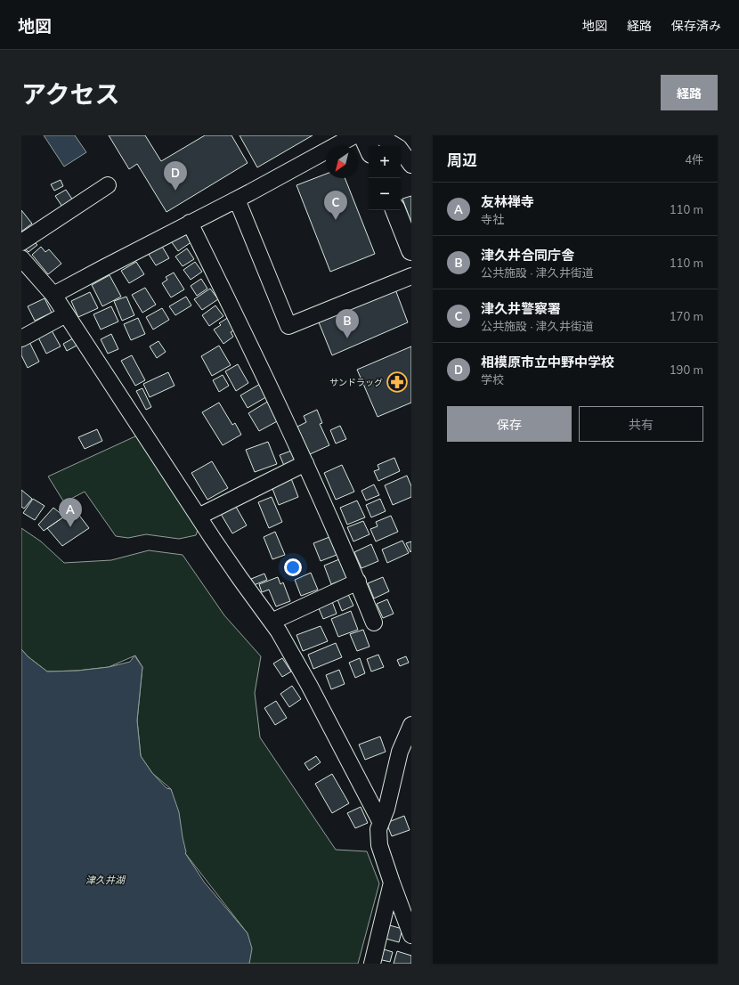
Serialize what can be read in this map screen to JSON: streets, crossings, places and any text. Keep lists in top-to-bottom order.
{
  "water": ["津久井湖"],
  "places": {
    "pharmacy": ["サンドラッグ"]
  },
  "north": "bottom left",
  "page": {
    "header": "地図",
    "nav": ["地図", "経路", "保存済み"],
    "title": "アクセス",
    "buttons": [
      "経路",
      ["保存", "共有"]
    ],
    "heading": ["周辺", "4件"],
    "map_buttons": ["+", "−"],
    "pins": [
      "D",
      "C",
      "B",
      "A"
    ],
    "list": [
      {
        "mark": "A",
        "name": "友林禅寺",
        "note": "寺社",
        "value": "110 m"
      },
      {
        "mark": "B",
        "name": "津久井合同庁舎",
        "note": "公共施設 · 津久井街道",
        "value": "110 m"
      },
      {
        "mark": "C",
        "name": "津久井警察署",
        "note": "公共施設 · 津久井街道",
        "value": "170 m"
      },
      {
        "mark": "D",
        "name": "相模原市立中野中学校",
        "note": "学校",
        "value": "190 m"
      }
    ]
  }
}
